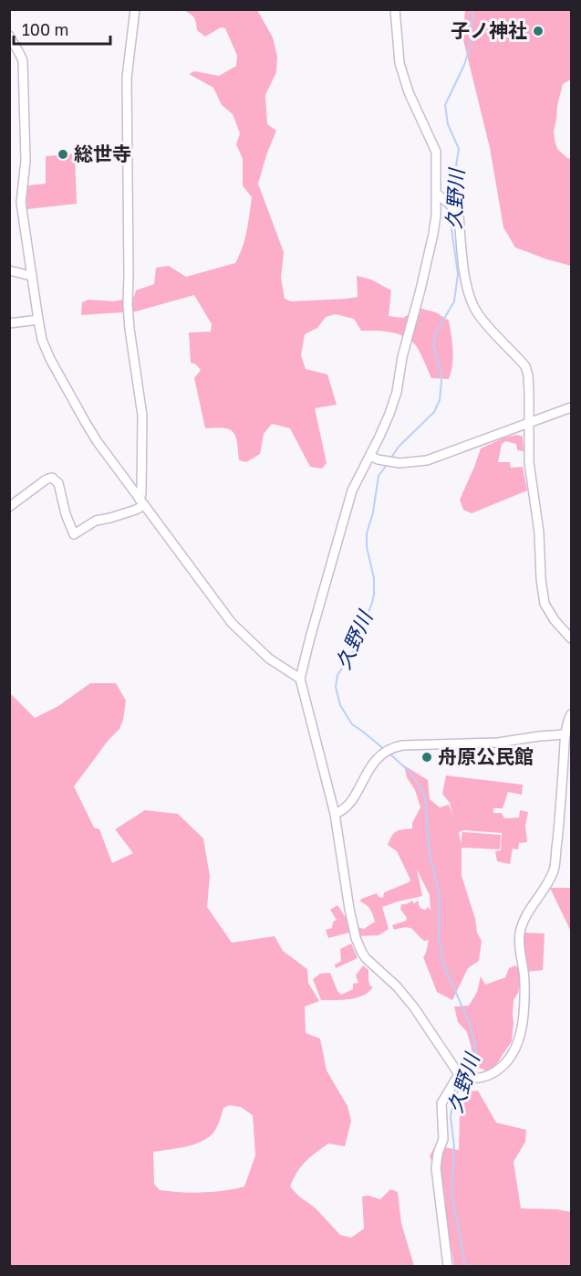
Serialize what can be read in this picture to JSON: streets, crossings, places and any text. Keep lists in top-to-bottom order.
{
  "water": ["久野川"],
  "places": ["子ノ神社", "総世寺", "舟原公民館"],
  "scale_bar": "100 m"
}
